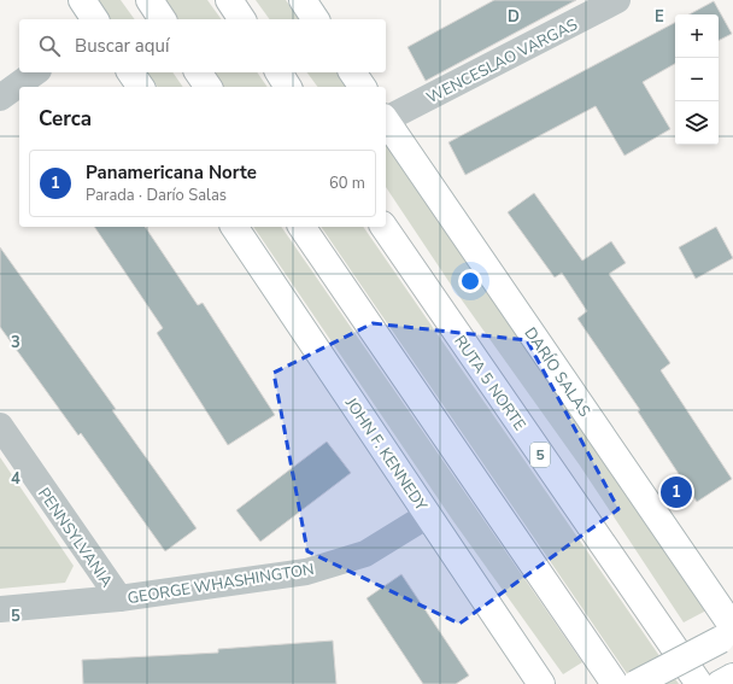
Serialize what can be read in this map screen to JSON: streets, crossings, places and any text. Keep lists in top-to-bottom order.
{
  "streets": {
    "main road": [
      "DARÍO SALAS",
      "RUTA 5 NORTE",
      "JOHN F. KENNEDY",
      "5"
    ],
    "street": ["WENCESLAO VARGAS", "PENNSYLVANIA", "GEORGE WHASHINGTON"]
  },
  "crossings": [
    ["JOHN F. KENNEDY", "GEORGE WHASHINGTON"],
    ["PENNSYLVANIA", "GEORGE WHASHINGTON"]
  ],
  "page": {
    "map_buttons": ["+", "−"],
    "search": "Buscar aquí",
    "heading": "Cerca",
    "list": [
      {
        "mark": "1",
        "name": "Panamericana Norte",
        "note": "Parada · Darío Salas",
        "value": "60 m"
      }
    ],
    "pins": "1"
  },
  "grid": {
    "columns": ["D", "E"],
    "rows": ["3", "4", "5"]
  }
}
